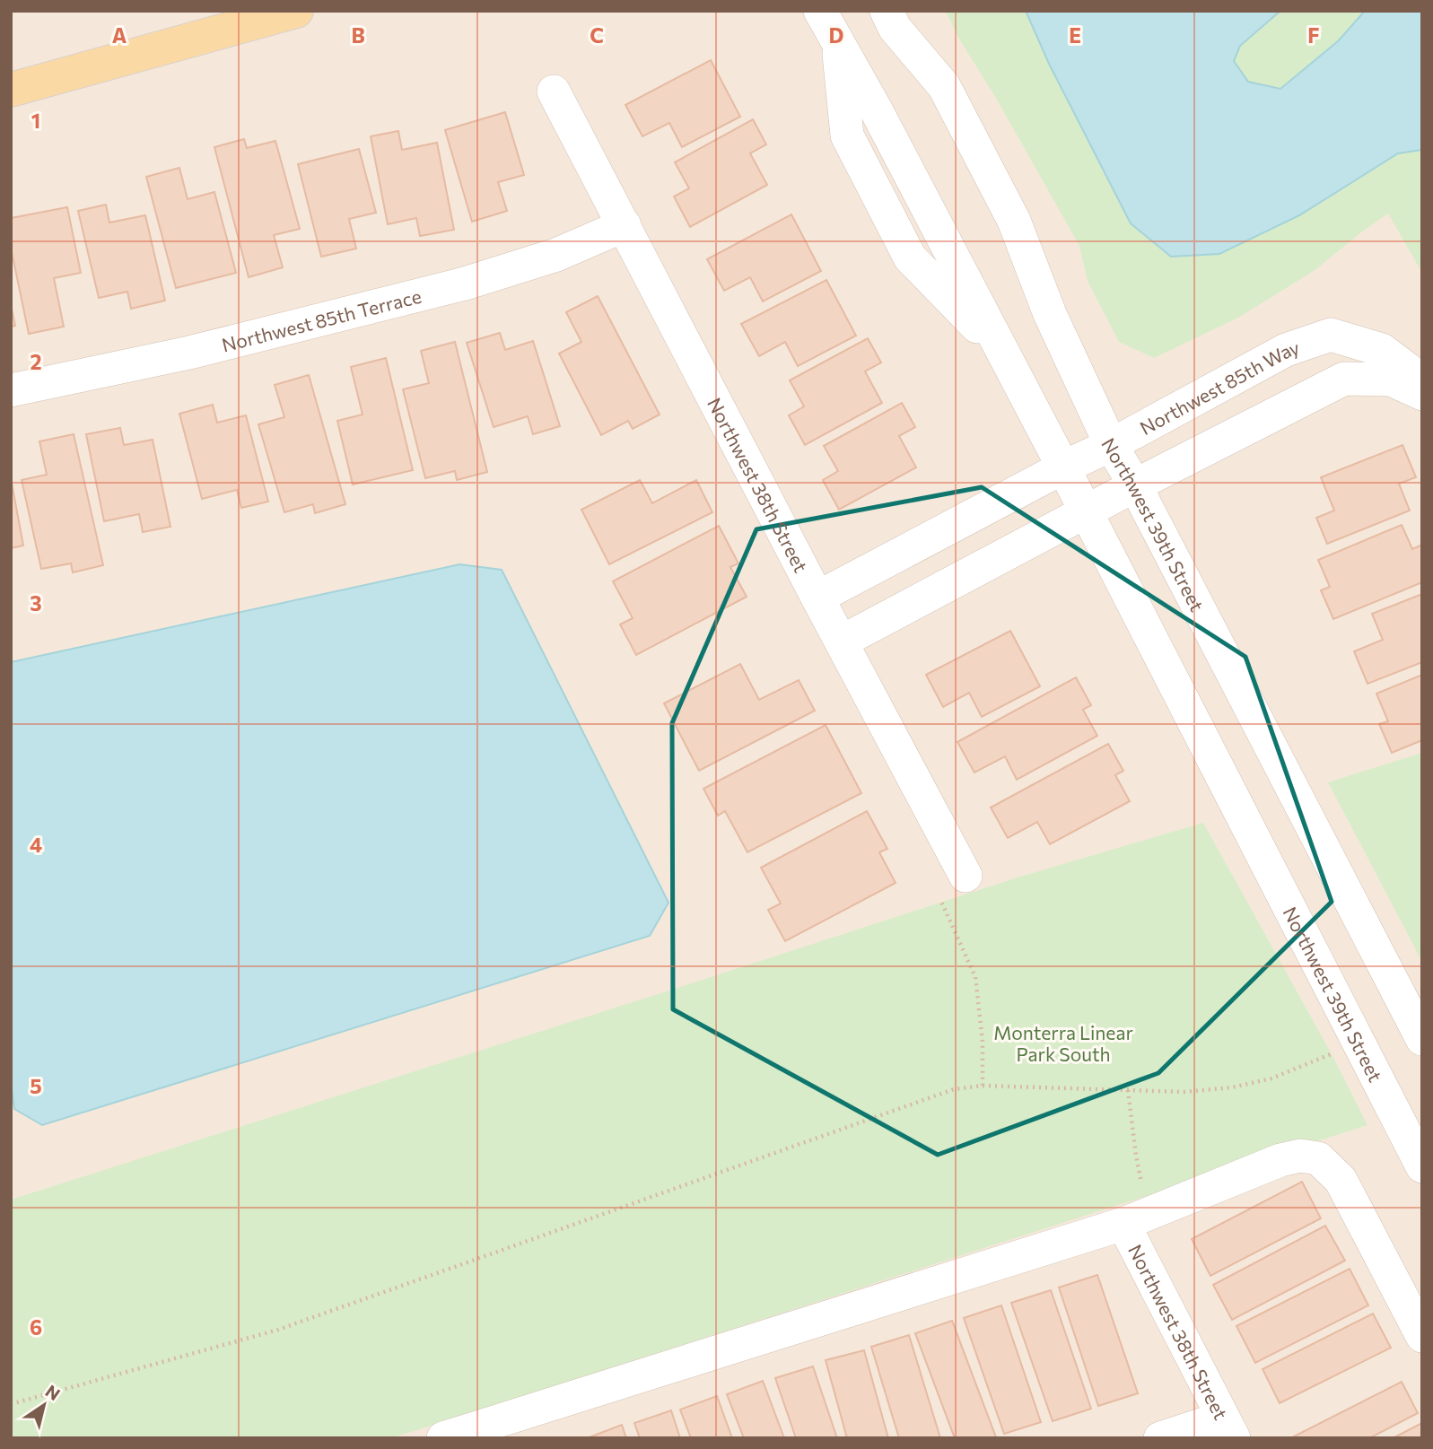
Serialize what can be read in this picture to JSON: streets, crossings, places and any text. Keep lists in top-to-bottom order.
{
  "streets": {
    "street": [
      "Northwest 85th Terrace",
      "Northwest 85th Way",
      "Northwest 38th Street",
      "Northwest 39th Street"
    ]
  },
  "crossings": [
    ["Northwest 85th Terrace", "Northwest 38th Street"],
    ["Northwest 85th Way", "Northwest 38th Street"],
    ["Northwest 85th Way", "Northwest 39th Street"]
  ],
  "parks": ["Monterra Linear Park South"],
  "north": "top right",
  "grid": {
    "columns": [
      "A",
      "B",
      "C",
      "D",
      "E",
      "F"
    ],
    "rows": [
      "1",
      "2",
      "3",
      "4",
      "5",
      "6"
    ]
  }
}
